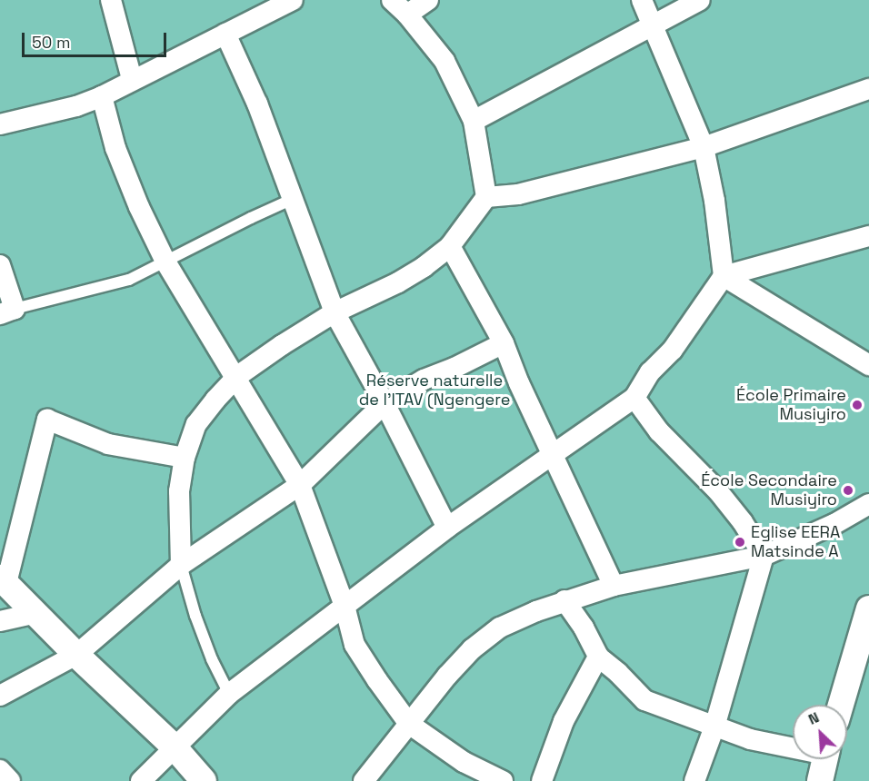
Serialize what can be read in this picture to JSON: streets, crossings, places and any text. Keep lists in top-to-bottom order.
{
  "parks": ["Réserve naturelle de l'ITAV (Ngengere"],
  "places": ["École Primaire Musiyiro", "École Secondaire Musiyiro", "Eglise EERA Matsinde A"],
  "scale_bar": "50 m",
  "north": "top left"
}
